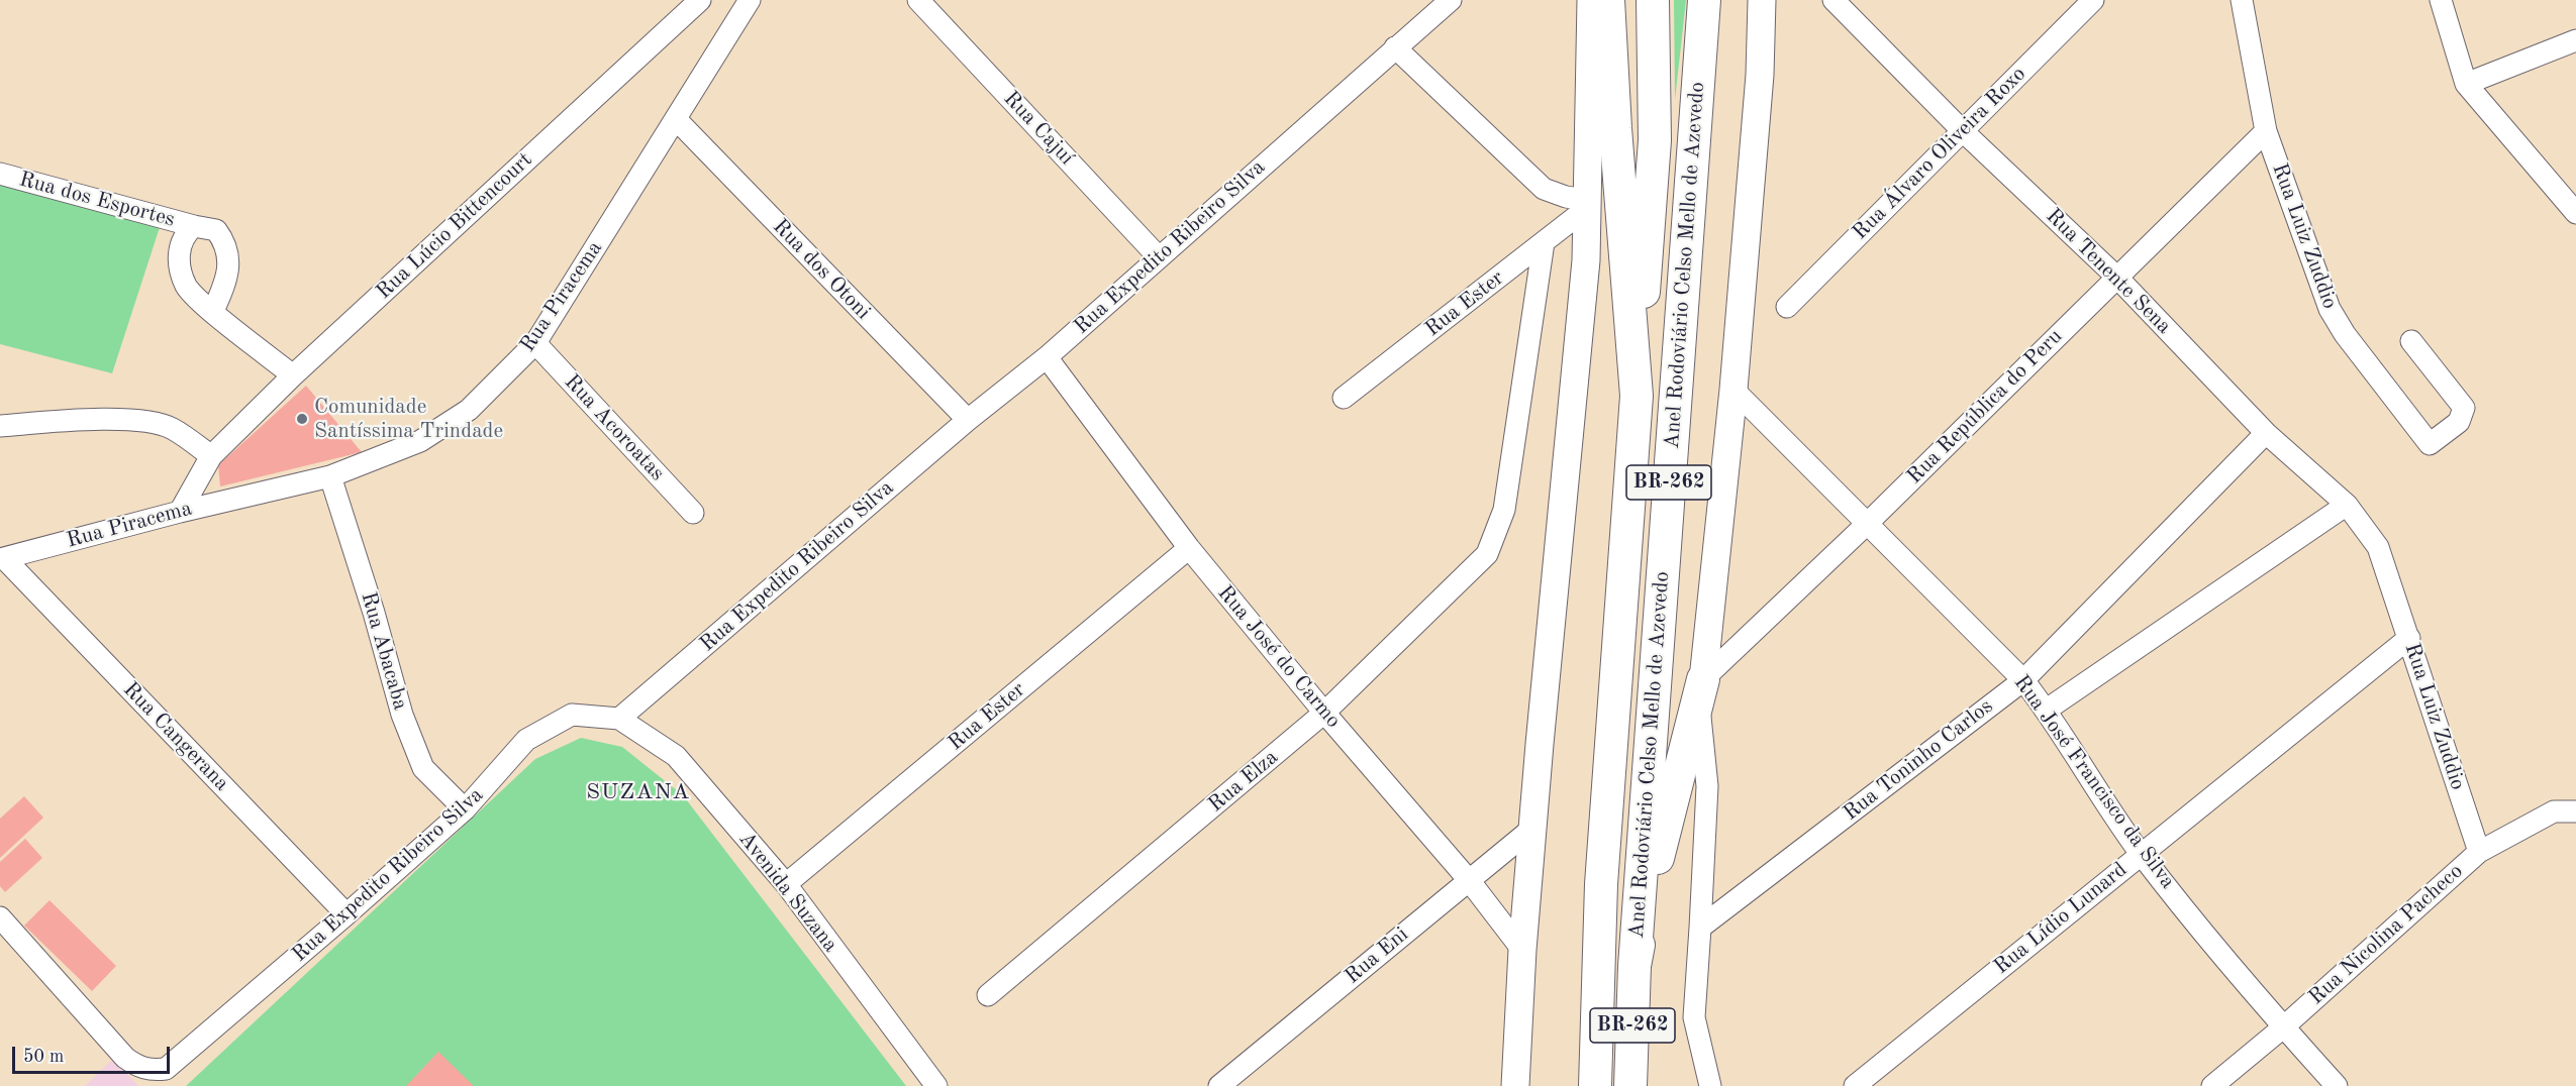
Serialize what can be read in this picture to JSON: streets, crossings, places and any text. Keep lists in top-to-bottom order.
{
  "streets": {
    "highway": ["Anel Rodoviário Celso Mello de Azevedo", "BR-262"],
    "street": [
      "Rua Cajuí",
      "Rua Álvaro Oliveira Roxo",
      "Rua dos Esportes",
      "Rua Lúcio Bittencourt",
      "Rua Luiz Zuddio",
      "Rua Expedito Ribeiro Silva",
      "Rua dos Otoni",
      "Rua Tenente Sena",
      "Rua Piracema",
      "Rua Ester",
      "Rua República do Peru",
      "Rua Acoroatas",
      "Rua Abacaba",
      "Rua José do Carmo",
      "Rua Cangerana",
      "Rua Toninho Carlos",
      "Rua Elza",
      "Rua José Francisco da Silva",
      "Avenida Suzana",
      "Rua Lídio Lunard",
      "Rua Nicolina Pacheco",
      "Rua Eni"
    ]
  },
  "crossings": [
    ["Rua Cajuí", "Rua Expedito Ribeiro Silva"],
    ["Rua Álvaro Oliveira Roxo", "Rua Tenente Sena"],
    ["Rua dos Esportes", "Rua Lúcio Bittencourt"],
    ["Rua Lúcio Bittencourt", "Rua Piracema"],
    ["Rua Luiz Zuddio", "Rua Tenente Sena"],
    ["Rua Luiz Zuddio", "Rua República do Peru"],
    ["Rua Luiz Zuddio", "Rua Lídio Lunard"],
    ["Rua Luiz Zuddio", "Rua Nicolina Pacheco"],
    ["Rua Expedito Ribeiro Silva", "Rua dos Otoni"],
    ["Rua Expedito Ribeiro Silva", "Rua Abacaba"],
    ["Rua Expedito Ribeiro Silva", "Rua José do Carmo"],
    ["Rua Expedito Ribeiro Silva", "Rua Cangerana"],
    ["Rua Expedito Ribeiro Silva", "Avenida Suzana"],
    ["Anel Rodoviário Celso Mello de Azevedo", "BR-262"],
    ["Rua dos Otoni", "Rua Piracema"],
    ["Rua Tenente Sena", "Rua República do Peru"],
    ["Rua Tenente Sena", "Rua Toninho Carlos"],
    ["Rua Piracema", "Rua Acoroatas"],
    ["Rua Piracema", "Rua Abacaba"],
    ["Rua Piracema", "Rua Cangerana"],
    ["Rua Ester", "Rua José do Carmo"],
    ["Rua Ester", "Rua Elza"],
    ["Rua Ester", "Avenida Suzana"],
    ["Rua República do Peru", "BR-262"],
    ["Rua República do Peru", "Rua José Francisco da Silva"],
    ["BR-262", "Rua José Francisco da Silva"],
    ["Rua José do Carmo", "Rua Elza"],
    ["Rua José do Carmo", "Rua Eni"],
    ["Rua Toninho Carlos", "Rua José Francisco da Silva"],
    ["Rua José Francisco da Silva", "Rua Lídio Lunard"],
    ["Rua José Francisco da Silva", "Rua Nicolina Pacheco"]
  ],
  "districts": ["SUZANA"],
  "places": ["Comunidade Santíssima Trindade"],
  "scale_bar": "50 m"
}
